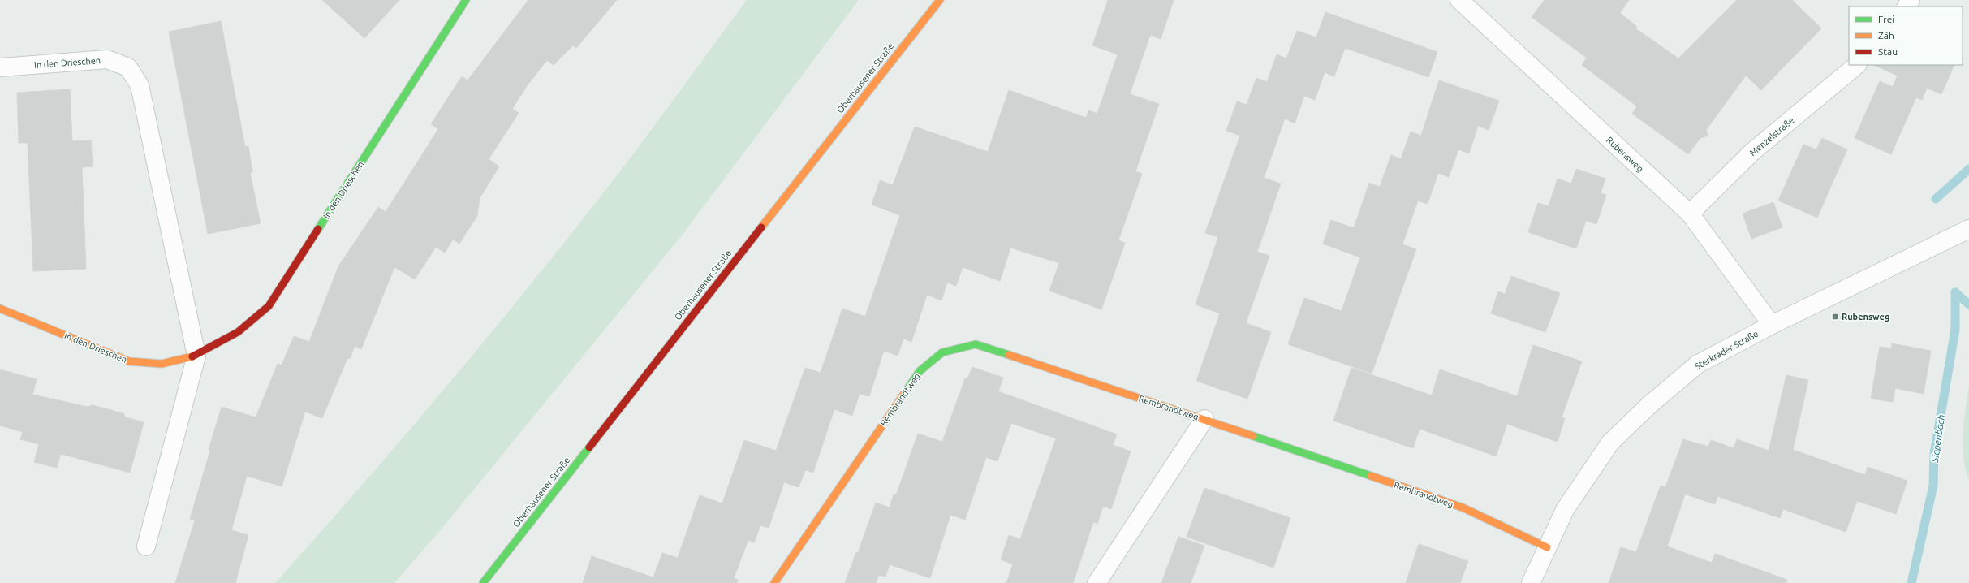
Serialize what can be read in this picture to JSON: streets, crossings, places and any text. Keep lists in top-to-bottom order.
{
  "streets": {
    "street": [
      "In den Drieschen",
      "Oberhausener Straße",
      "Menzelstraße",
      "Rubensweg",
      "Sterkrader Straße",
      "Rembrandtweg"
    ]
  },
  "crossings": [
    ["Menzelstraße", "Rubensweg"],
    ["Rubensweg", "Sterkrader Straße"],
    ["Sterkrader Straße", "Rembrandtweg"]
  ],
  "water": ["Siepenbach"],
  "places": {
    "transit": ["Rubensweg"]
  },
  "legend": ["Frei", "Zäh", "Stau"]
}
